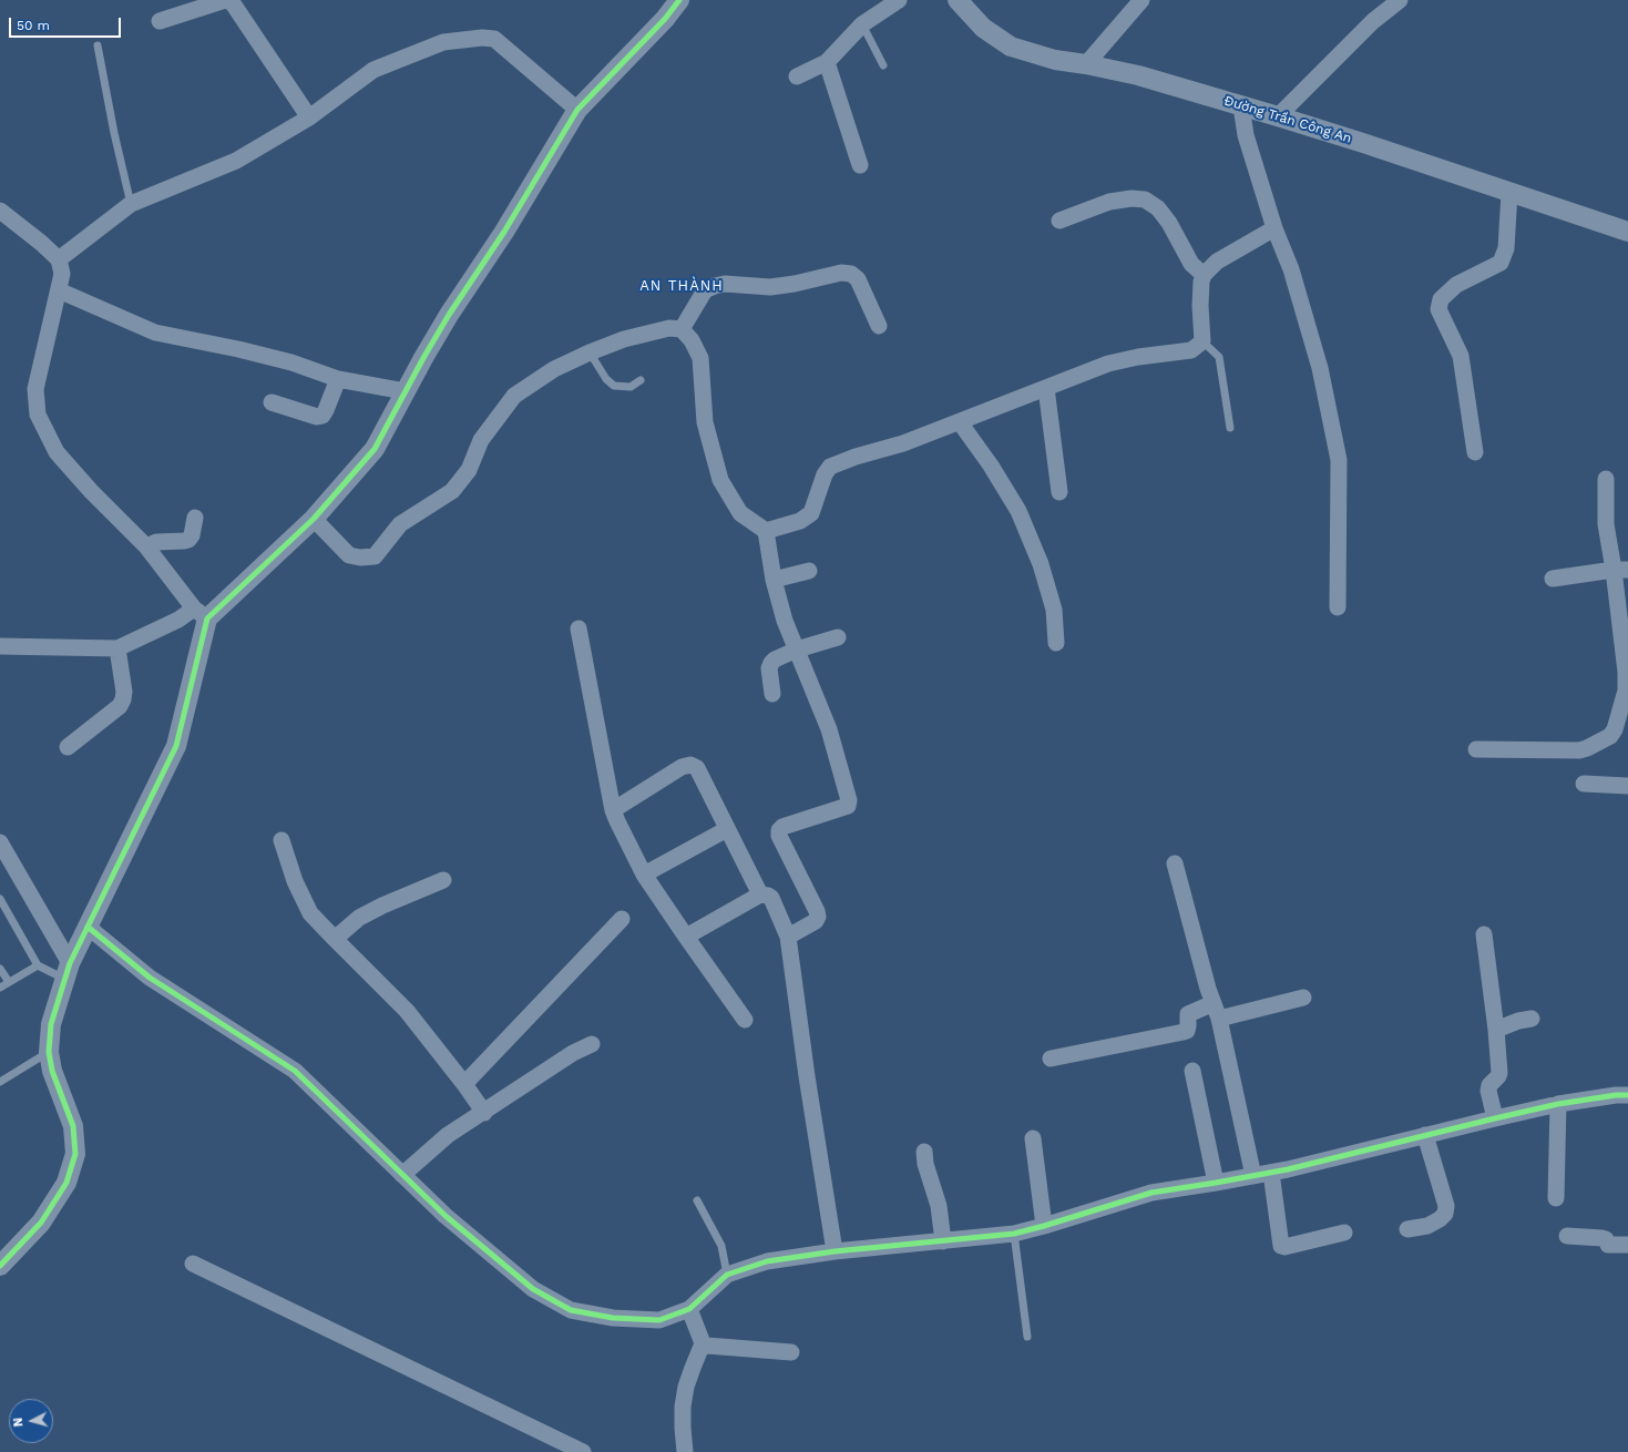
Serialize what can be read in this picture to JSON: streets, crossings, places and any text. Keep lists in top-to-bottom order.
{
  "streets": {
    "street": ["Đường Trần Công An"]
  },
  "districts": ["AN THÀNH"],
  "scale_bar": "50 m",
  "north": "left"
}
